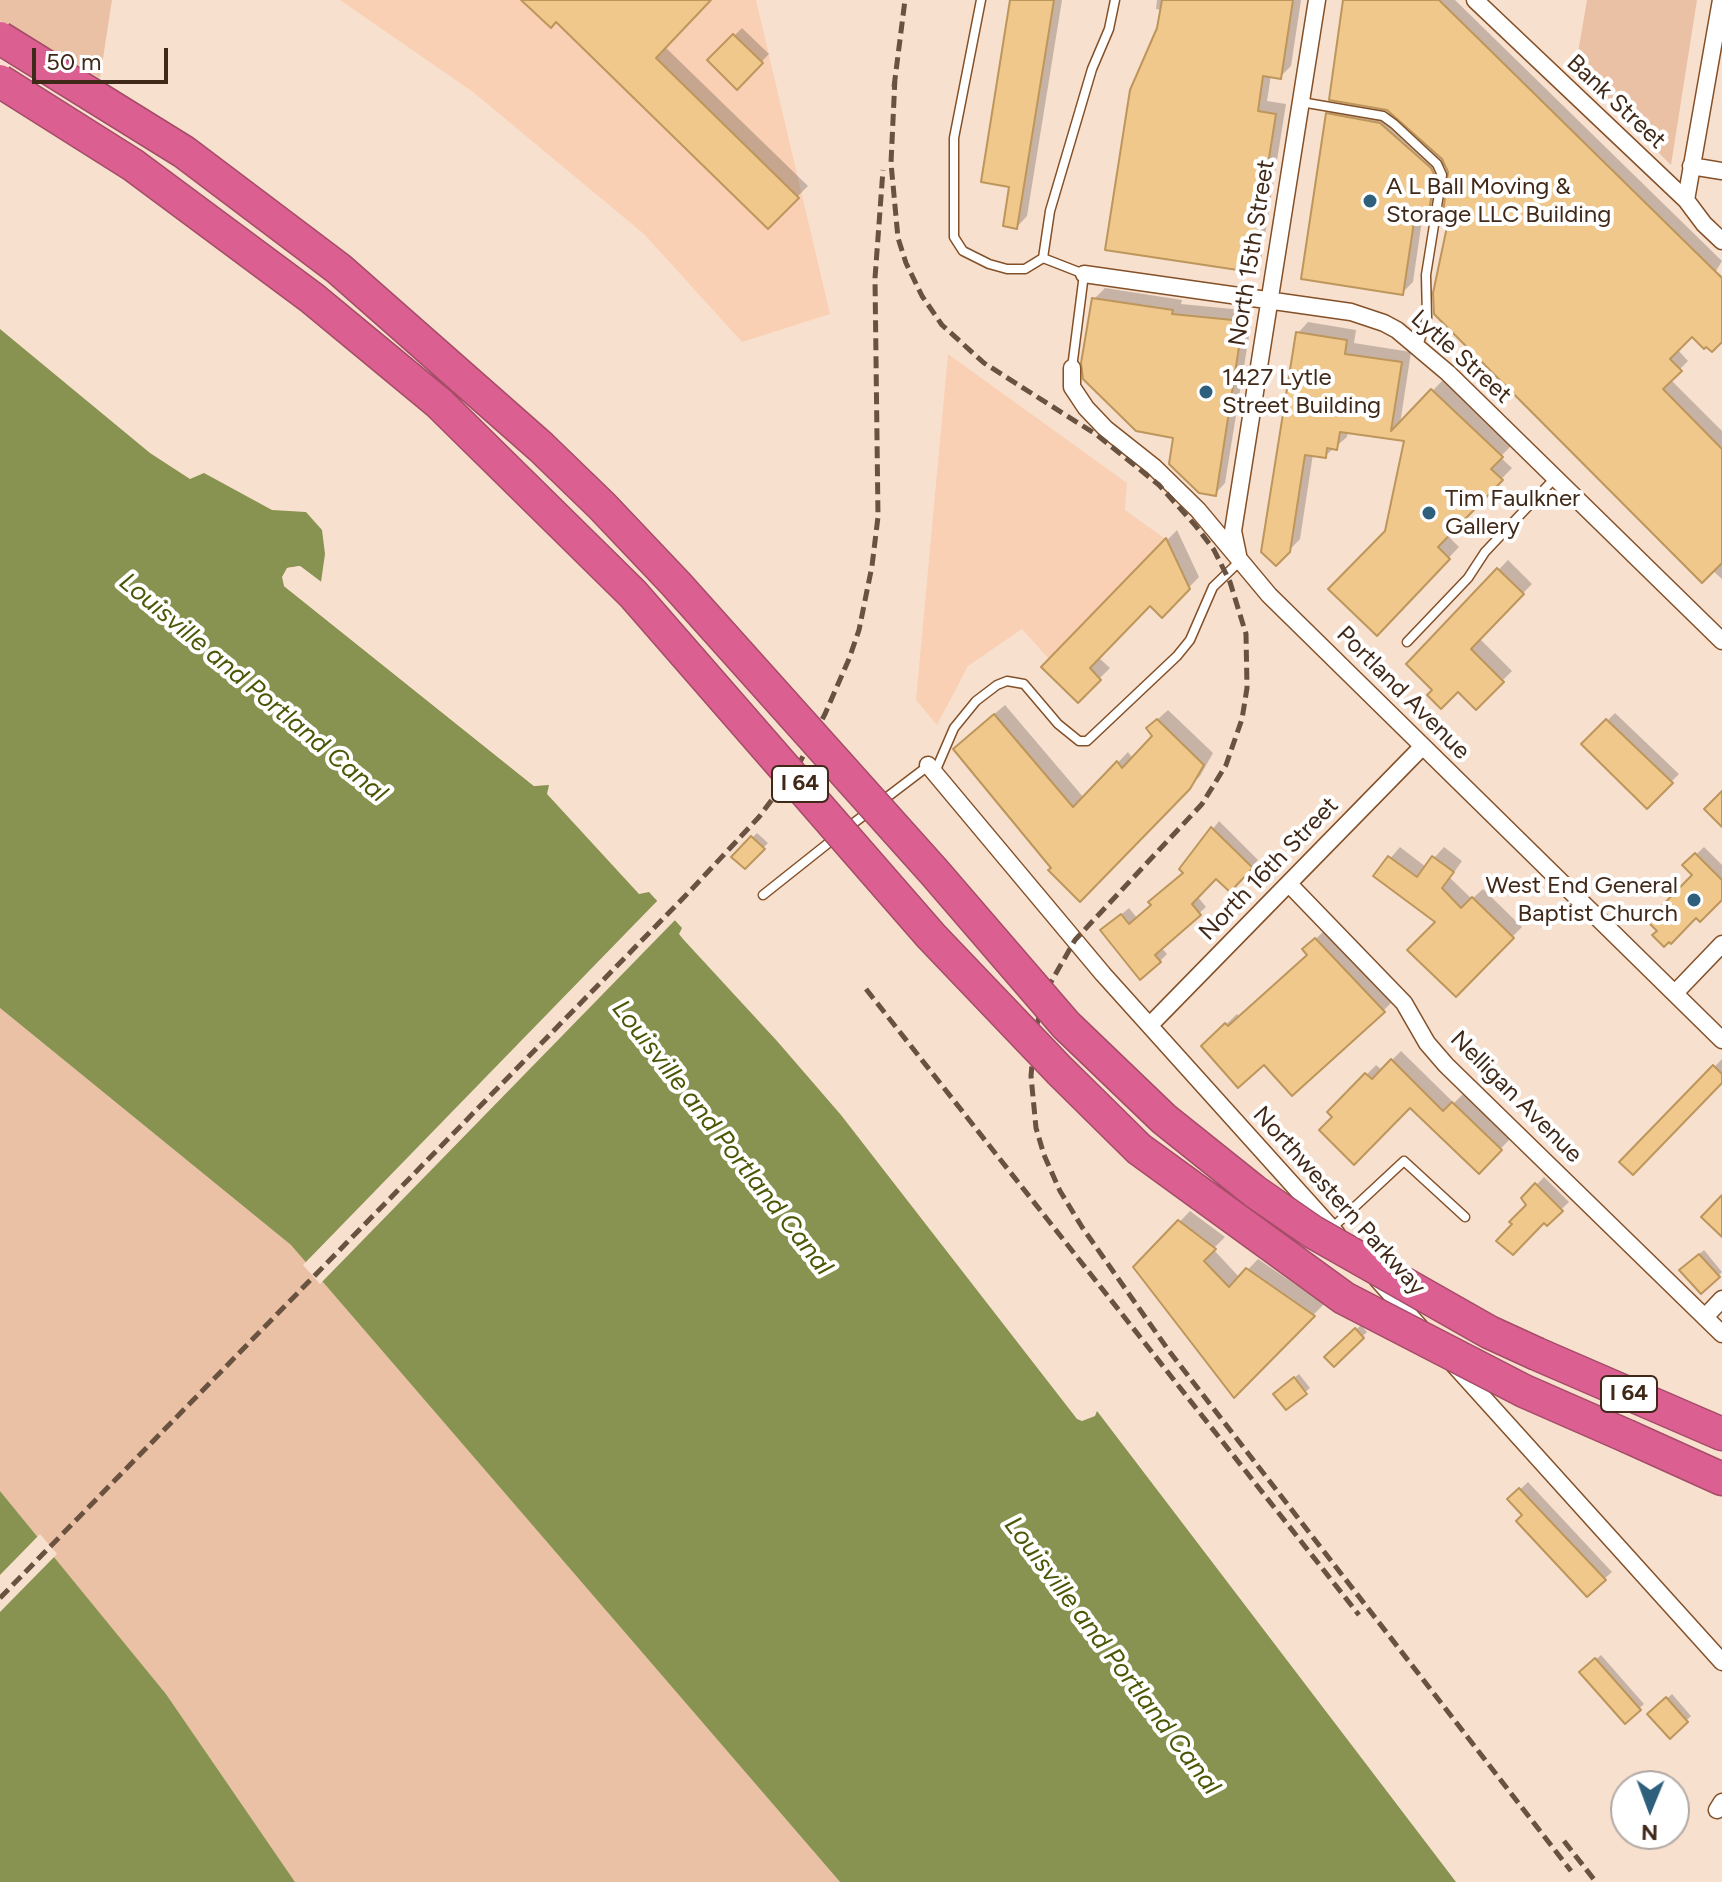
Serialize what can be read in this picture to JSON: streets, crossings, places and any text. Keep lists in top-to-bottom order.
{
  "streets": {
    "highway": ["I 64"],
    "street": [
      "Bank Street",
      "North 15th Street",
      "Lytle Street",
      "Portland Avenue",
      "North 16th Street",
      "Nelligan Avenue",
      "Northwestern Parkway"
    ]
  },
  "crossings": [
    ["North 15th Street", "Lytle Street"],
    ["North 15th Street", "Portland Avenue"],
    ["Portland Avenue", "North 16th Street"],
    ["North 16th Street", "Nelligan Avenue"],
    ["North 16th Street", "Northwestern Parkway"]
  ],
  "water": ["Louisville and Portland Canal"],
  "places": [
    "A L Ball Moving & Storage LLC Building",
    "1427 Lytle Street Building",
    "Tim Faulkner Gallery",
    "West End General Baptist Church"
  ],
  "scale_bar": "50 m",
  "north": "bottom"
}
